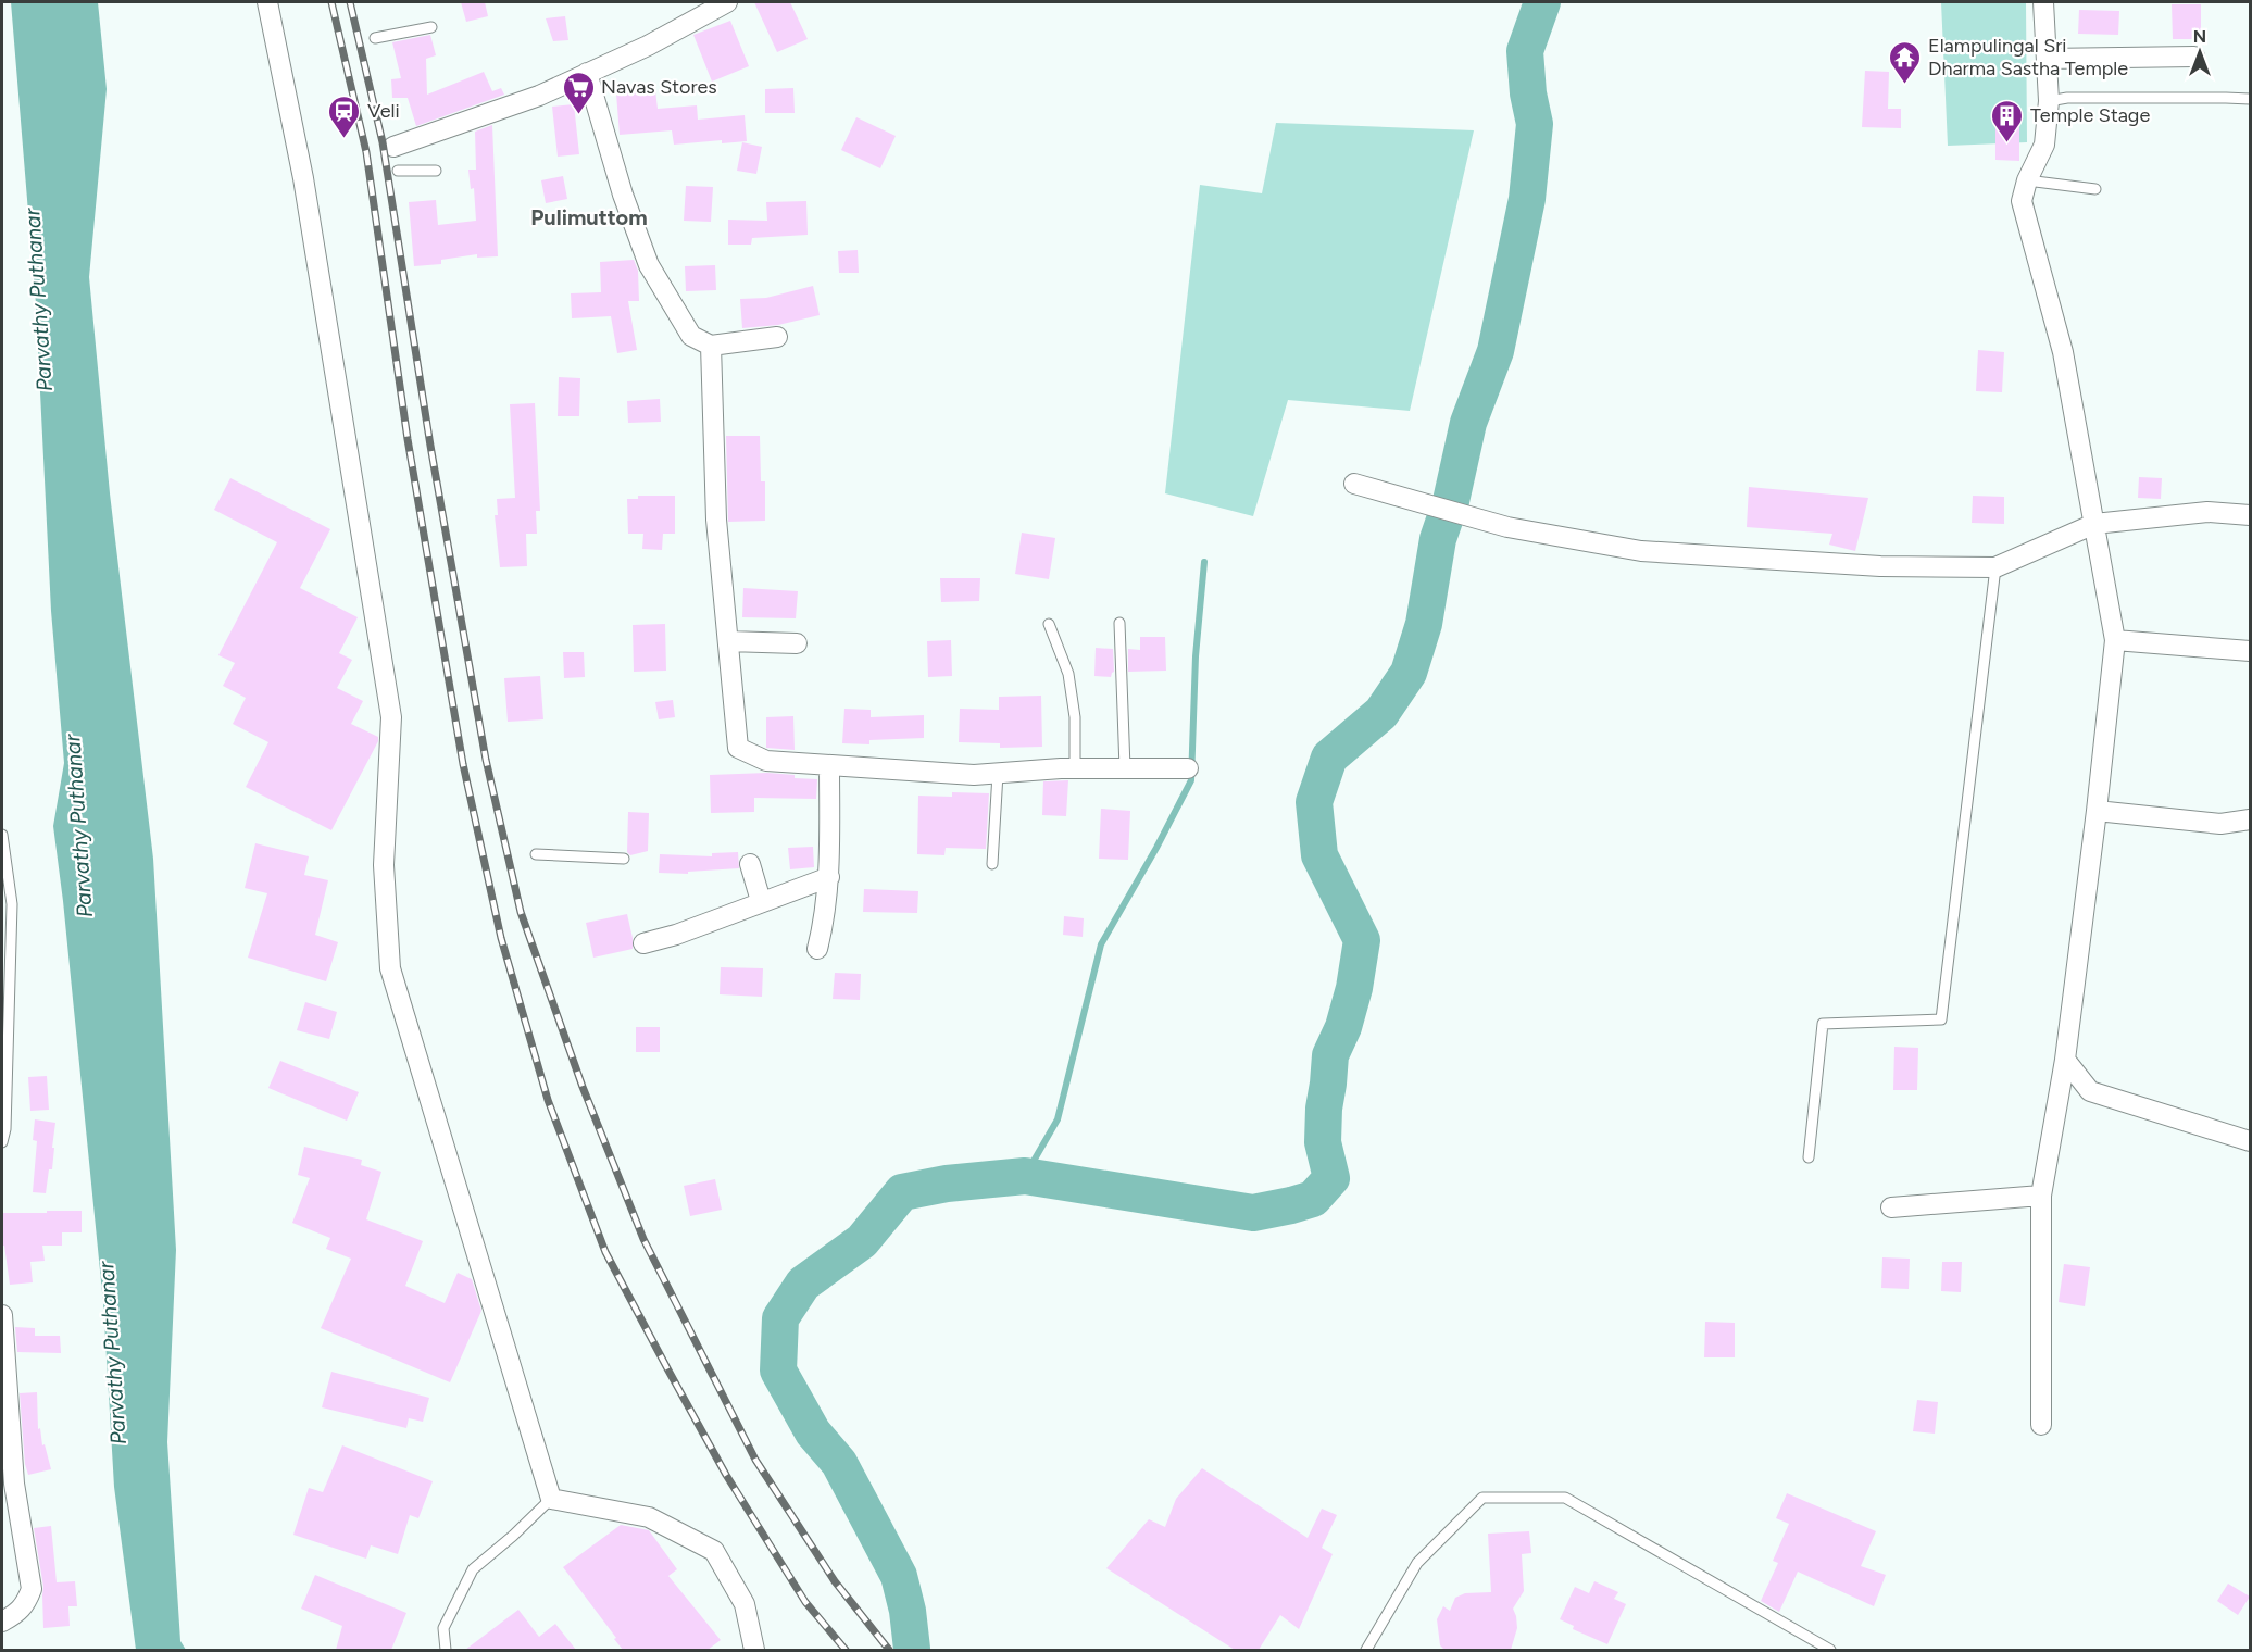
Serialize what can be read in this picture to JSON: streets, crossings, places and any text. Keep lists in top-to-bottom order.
{
  "districts": ["Pulimuttom"],
  "water": ["Parvathy Puthanar"],
  "places": {
    "temple": ["Elampulingal Sri Dharma Sastha Temple"],
    "supermarket": ["Navas Stores"],
    "station": ["Veli"],
    "building": ["Temple Stage"]
  },
  "north": "top"
}
